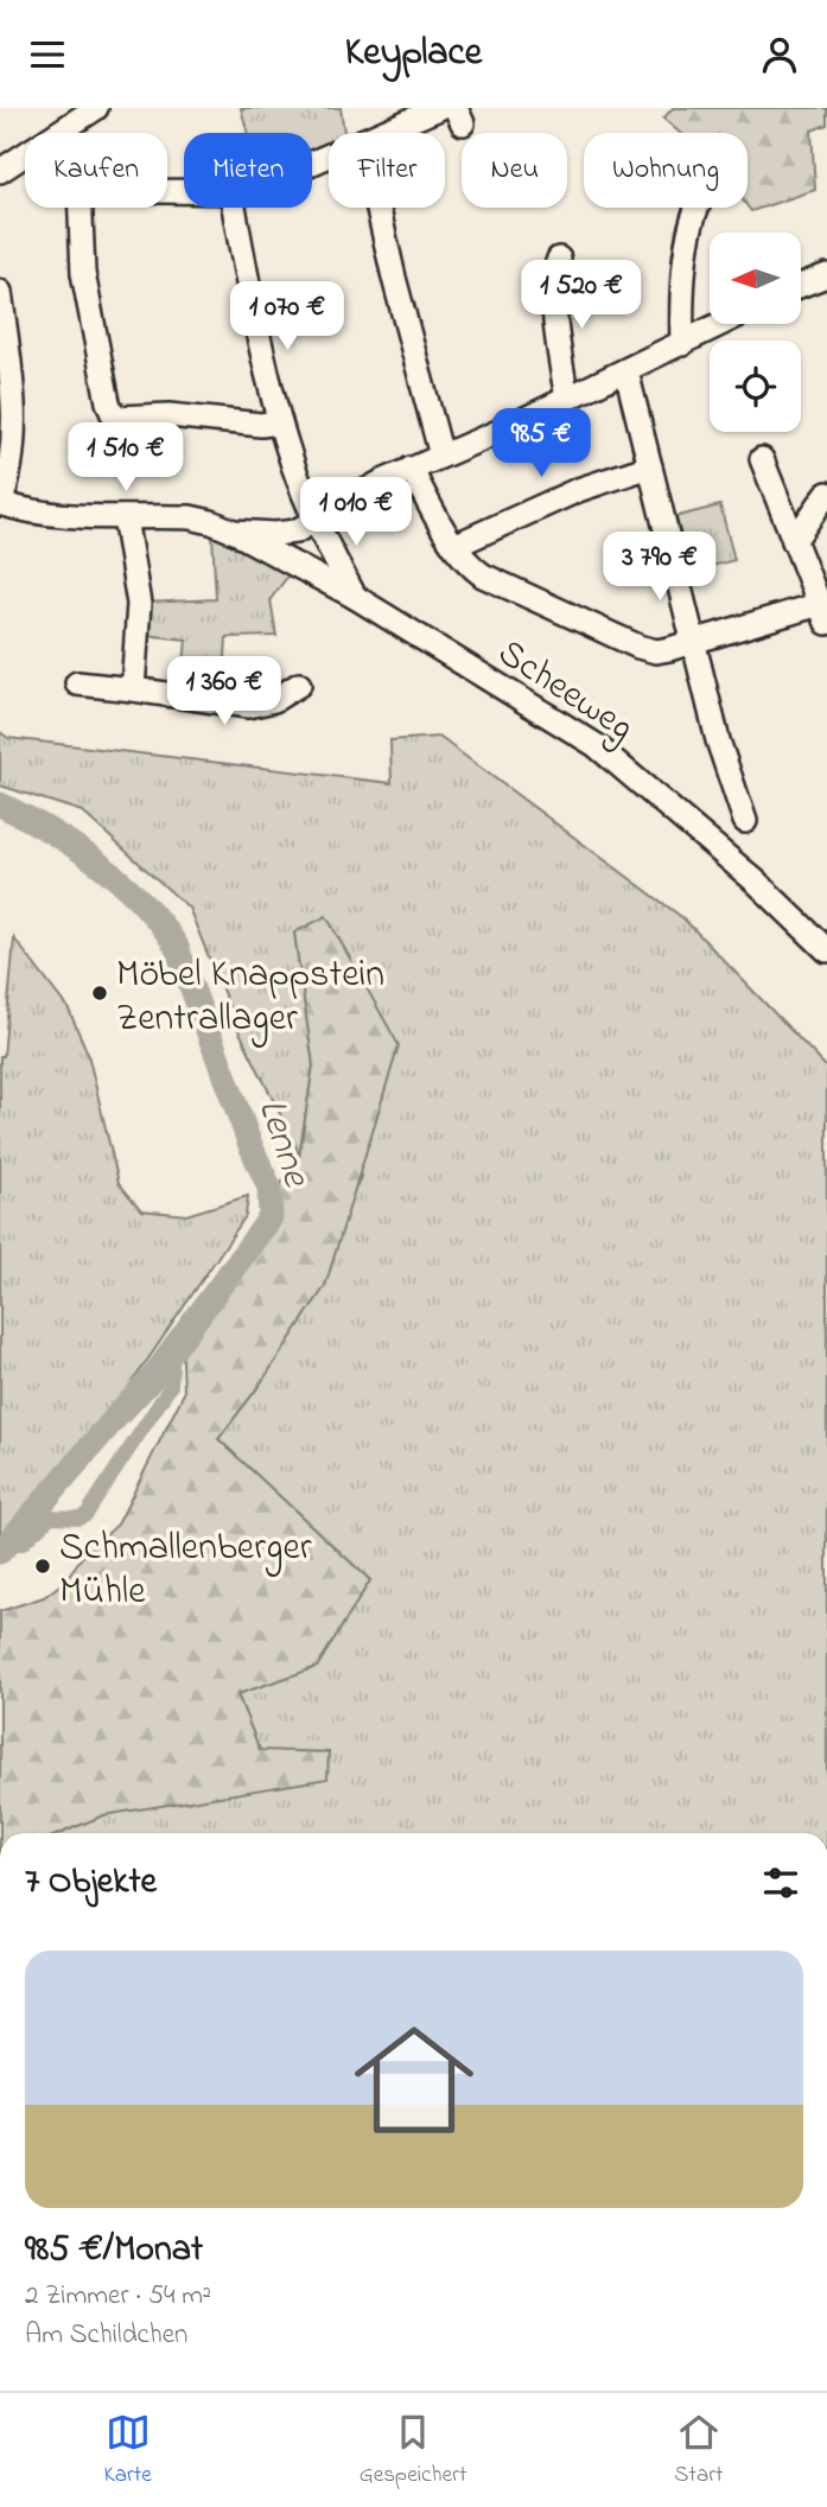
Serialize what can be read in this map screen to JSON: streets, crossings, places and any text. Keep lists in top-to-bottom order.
{
  "streets": {
    "street": ["Scheeweg"]
  },
  "water": ["Lenne"],
  "places": ["Möbel Knappstein Zentrallager", "Schmallenberger Mühle"],
  "north": "left",
  "page": {
    "header": "Keyplace",
    "chip": [
      "Kaufen",
      "Mieten",
      "Filter",
      "Neu",
      "Wohnung"
    ],
    "price": [
      "1 520 €",
      "1 070 €",
      "985 €",
      "1 510 €",
      "1 010 €",
      "3 790 €",
      "1 360 €"
    ],
    "heading": "7 Objekte",
    "list": [
      {
        "name": "985 €/Monat",
        "note": "2 Zimmer · 54 m² · Am Schildchen"
      }
    ],
    "tabs": ["Karte", "Gespeichert", "Start"]
  }
}
